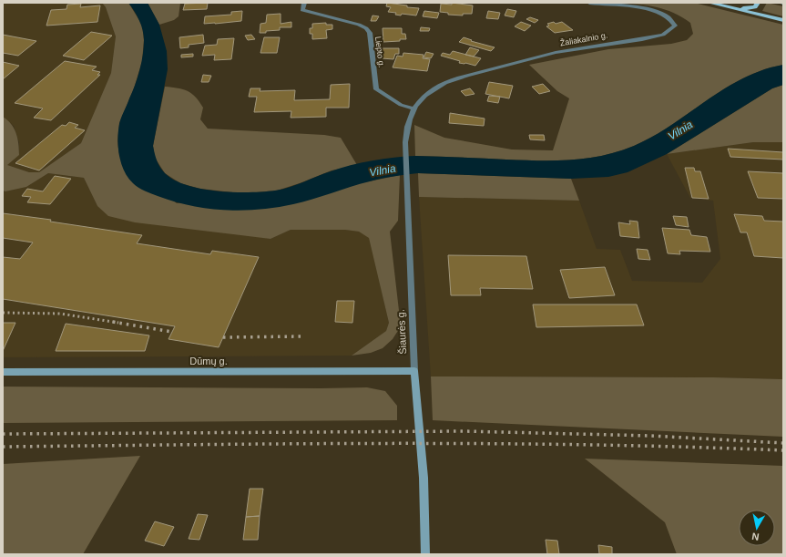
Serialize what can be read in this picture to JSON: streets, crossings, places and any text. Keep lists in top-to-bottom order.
{
  "streets": {
    "main road": ["Šiaurės g.", "Dūmų g."],
    "street": ["Žaliakalnio g.", "Liepto g."]
  },
  "crossings": [
    ["Žaliakalnio g.", "Liepto g."],
    ["Žaliakalnio g.", "Šiaurės g."],
    ["Liepto g.", "Šiaurės g."],
    ["Šiaurės g.", "Dūmų g."]
  ],
  "water": ["Vilnia"],
  "north": "bottom"
}
